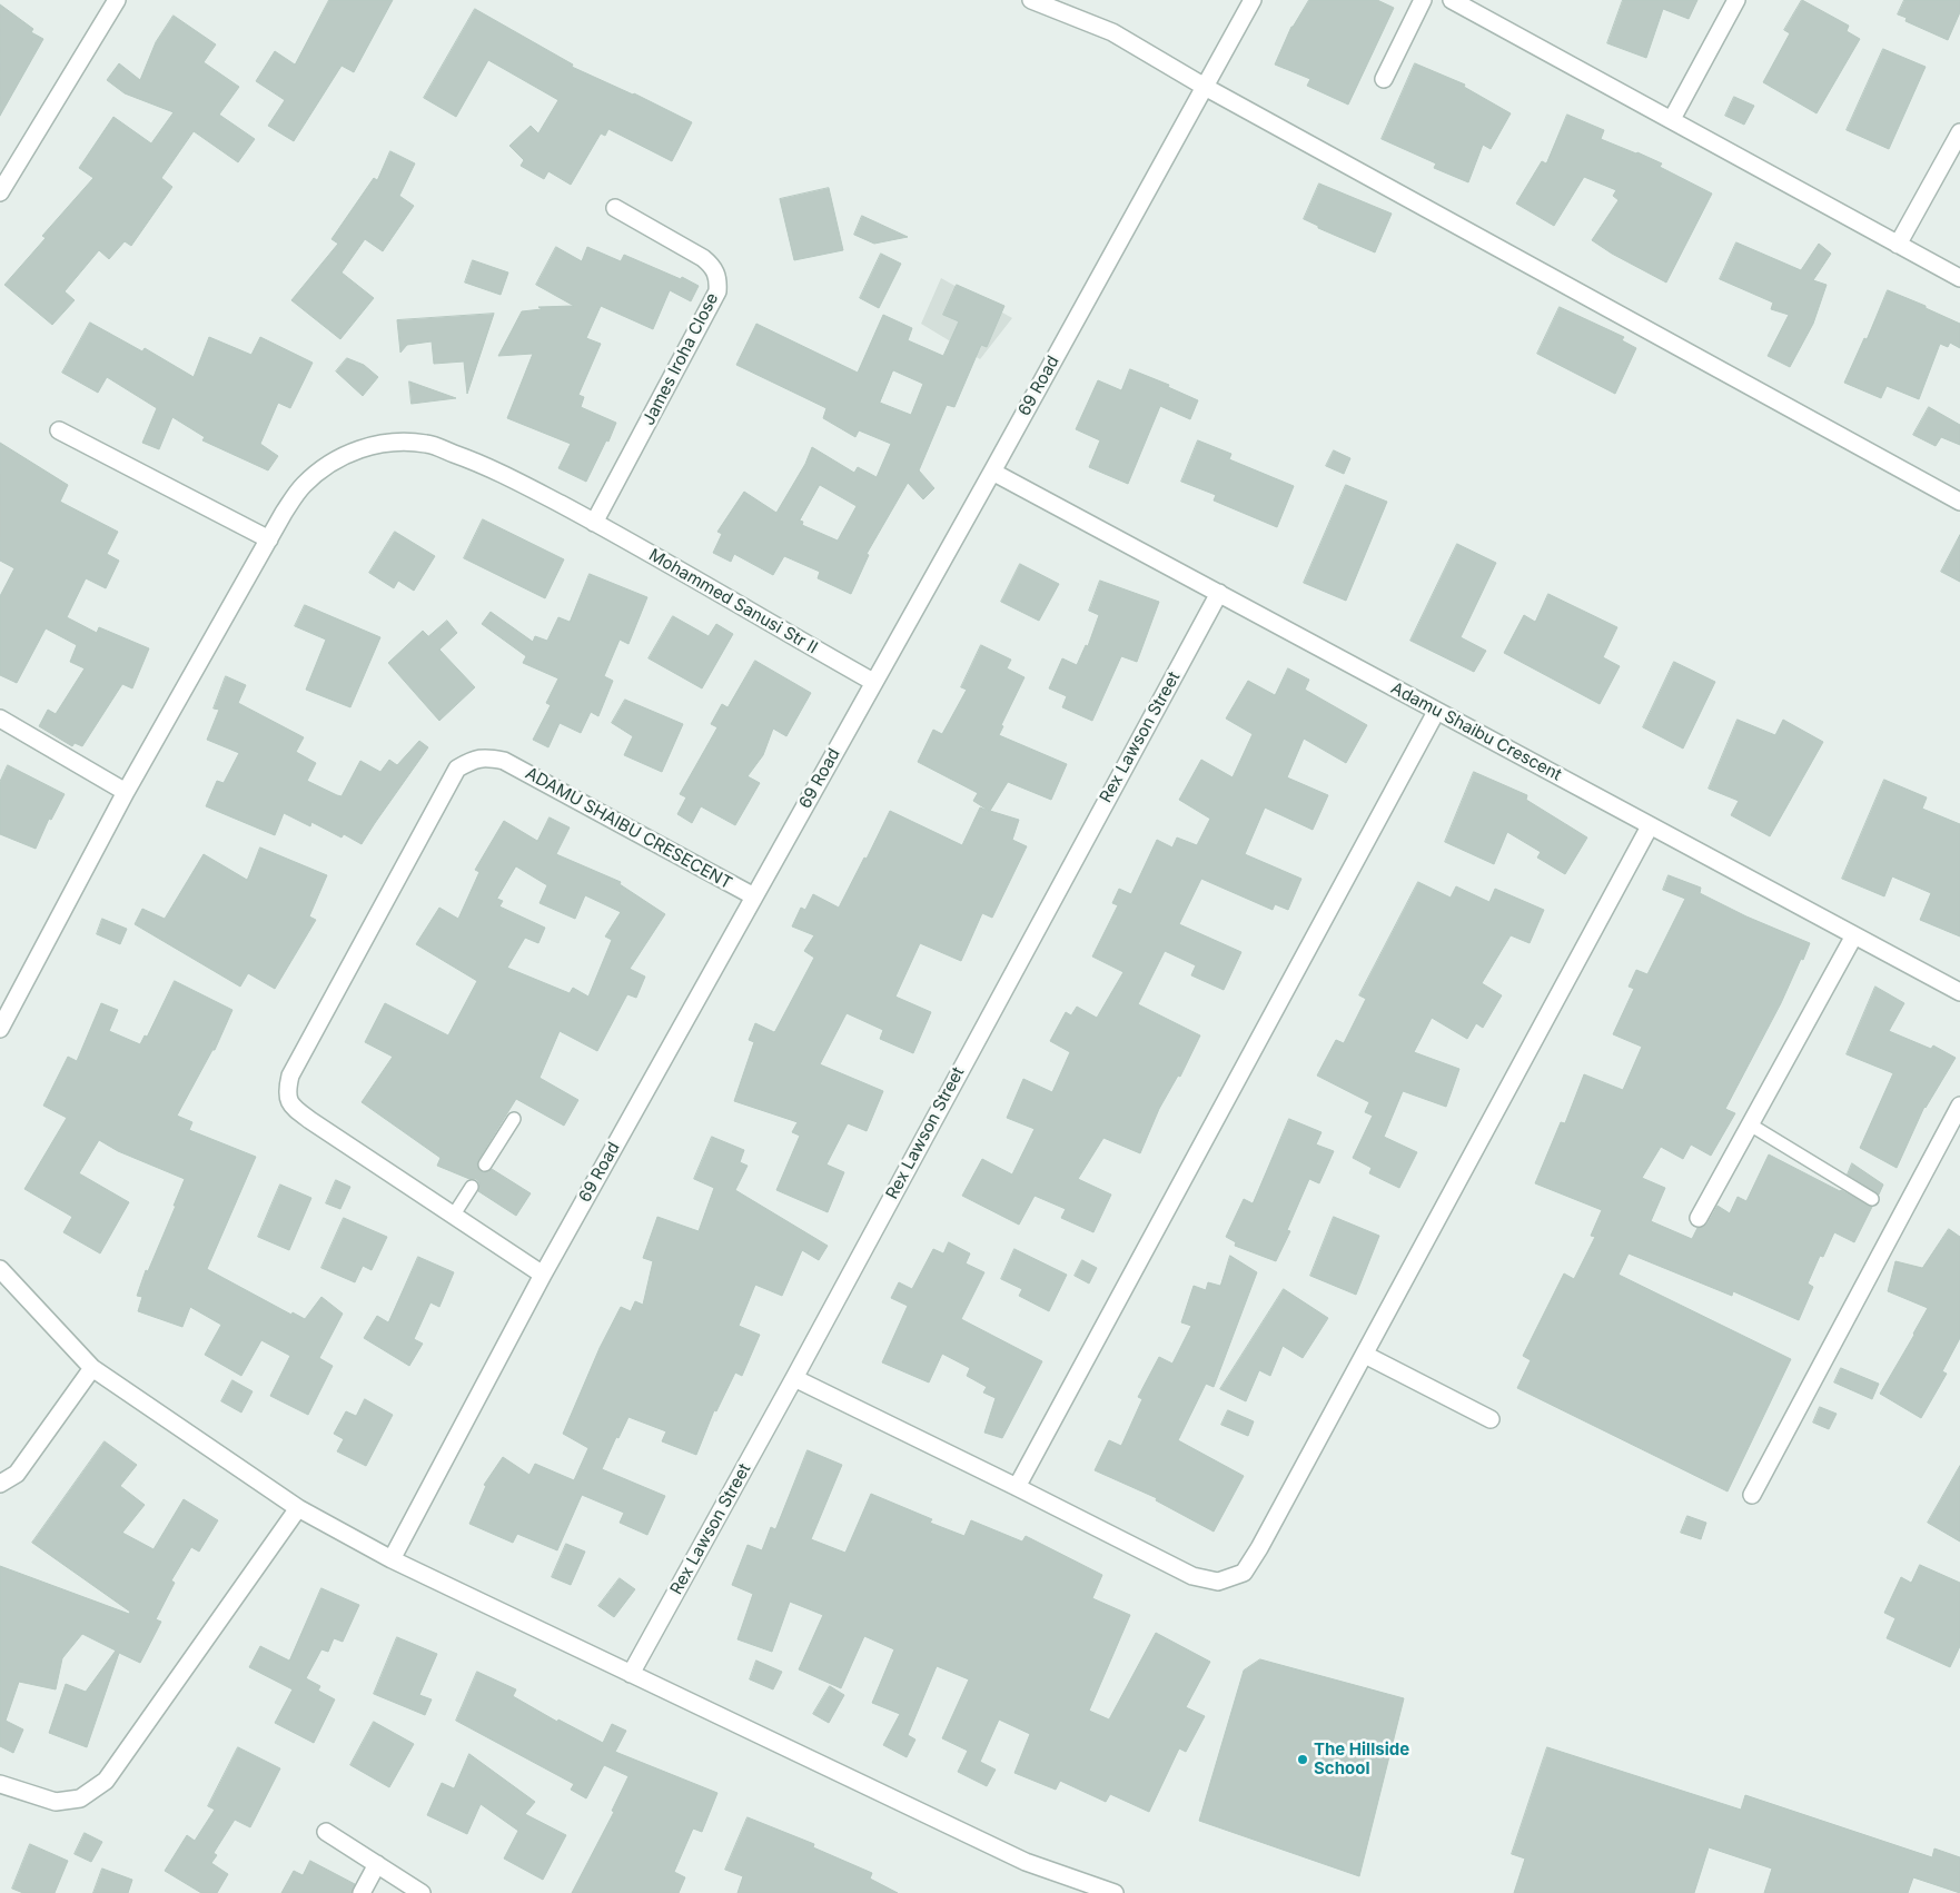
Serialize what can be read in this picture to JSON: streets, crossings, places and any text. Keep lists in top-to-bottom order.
{
  "streets": {
    "street": [
      "James Iroha Close",
      "69 Road",
      "Mohammed Sanusi Str II",
      "Adamu Shaibu Crescent",
      "Rex Lawson Street",
      "ADAMU SHAIBU CRESECENT"
    ]
  },
  "crossings": [
    ["James Iroha Close", "Mohammed Sanusi Str II"],
    ["69 Road", "Mohammed Sanusi Str II"],
    ["69 Road", "Adamu Shaibu Crescent"],
    ["69 Road", "ADAMU SHAIBU CRESECENT"],
    ["Adamu Shaibu Crescent", "Rex Lawson Street"]
  ],
  "places": ["The Hillside School"]
}
